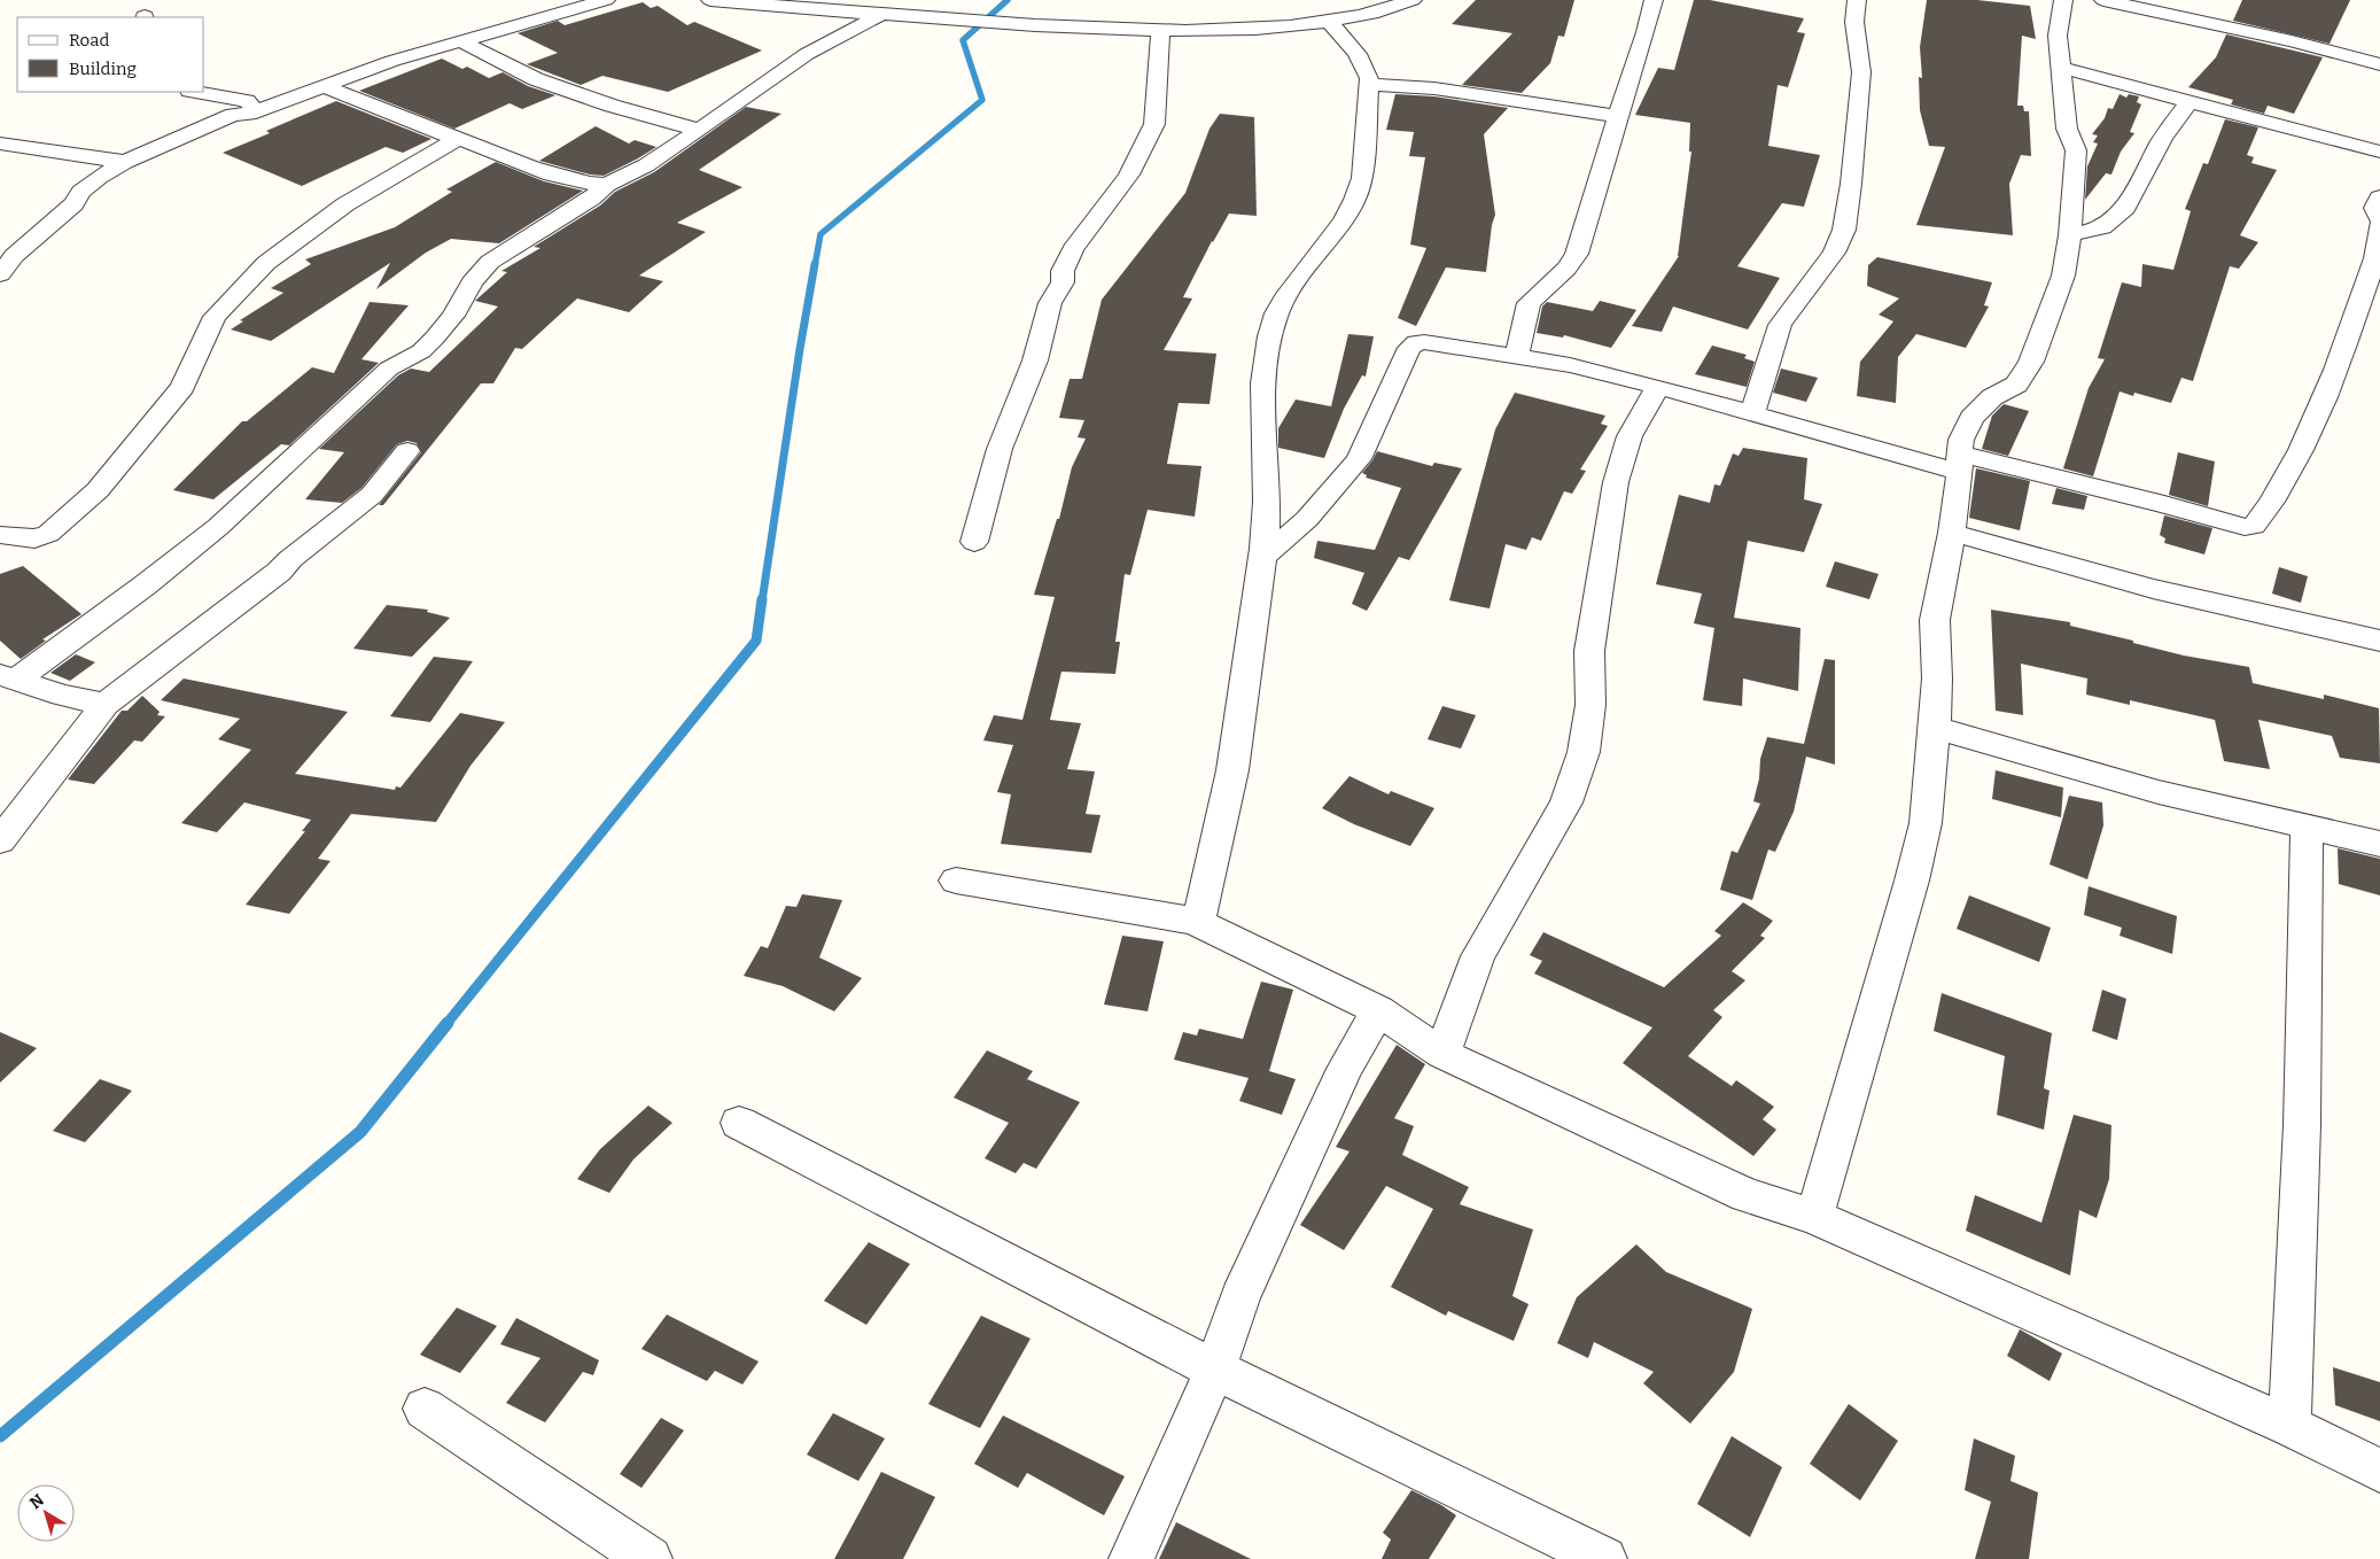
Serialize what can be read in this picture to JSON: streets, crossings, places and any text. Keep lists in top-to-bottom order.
{
  "legend": ["Road", "Building"],
  "north": "top left"
}
